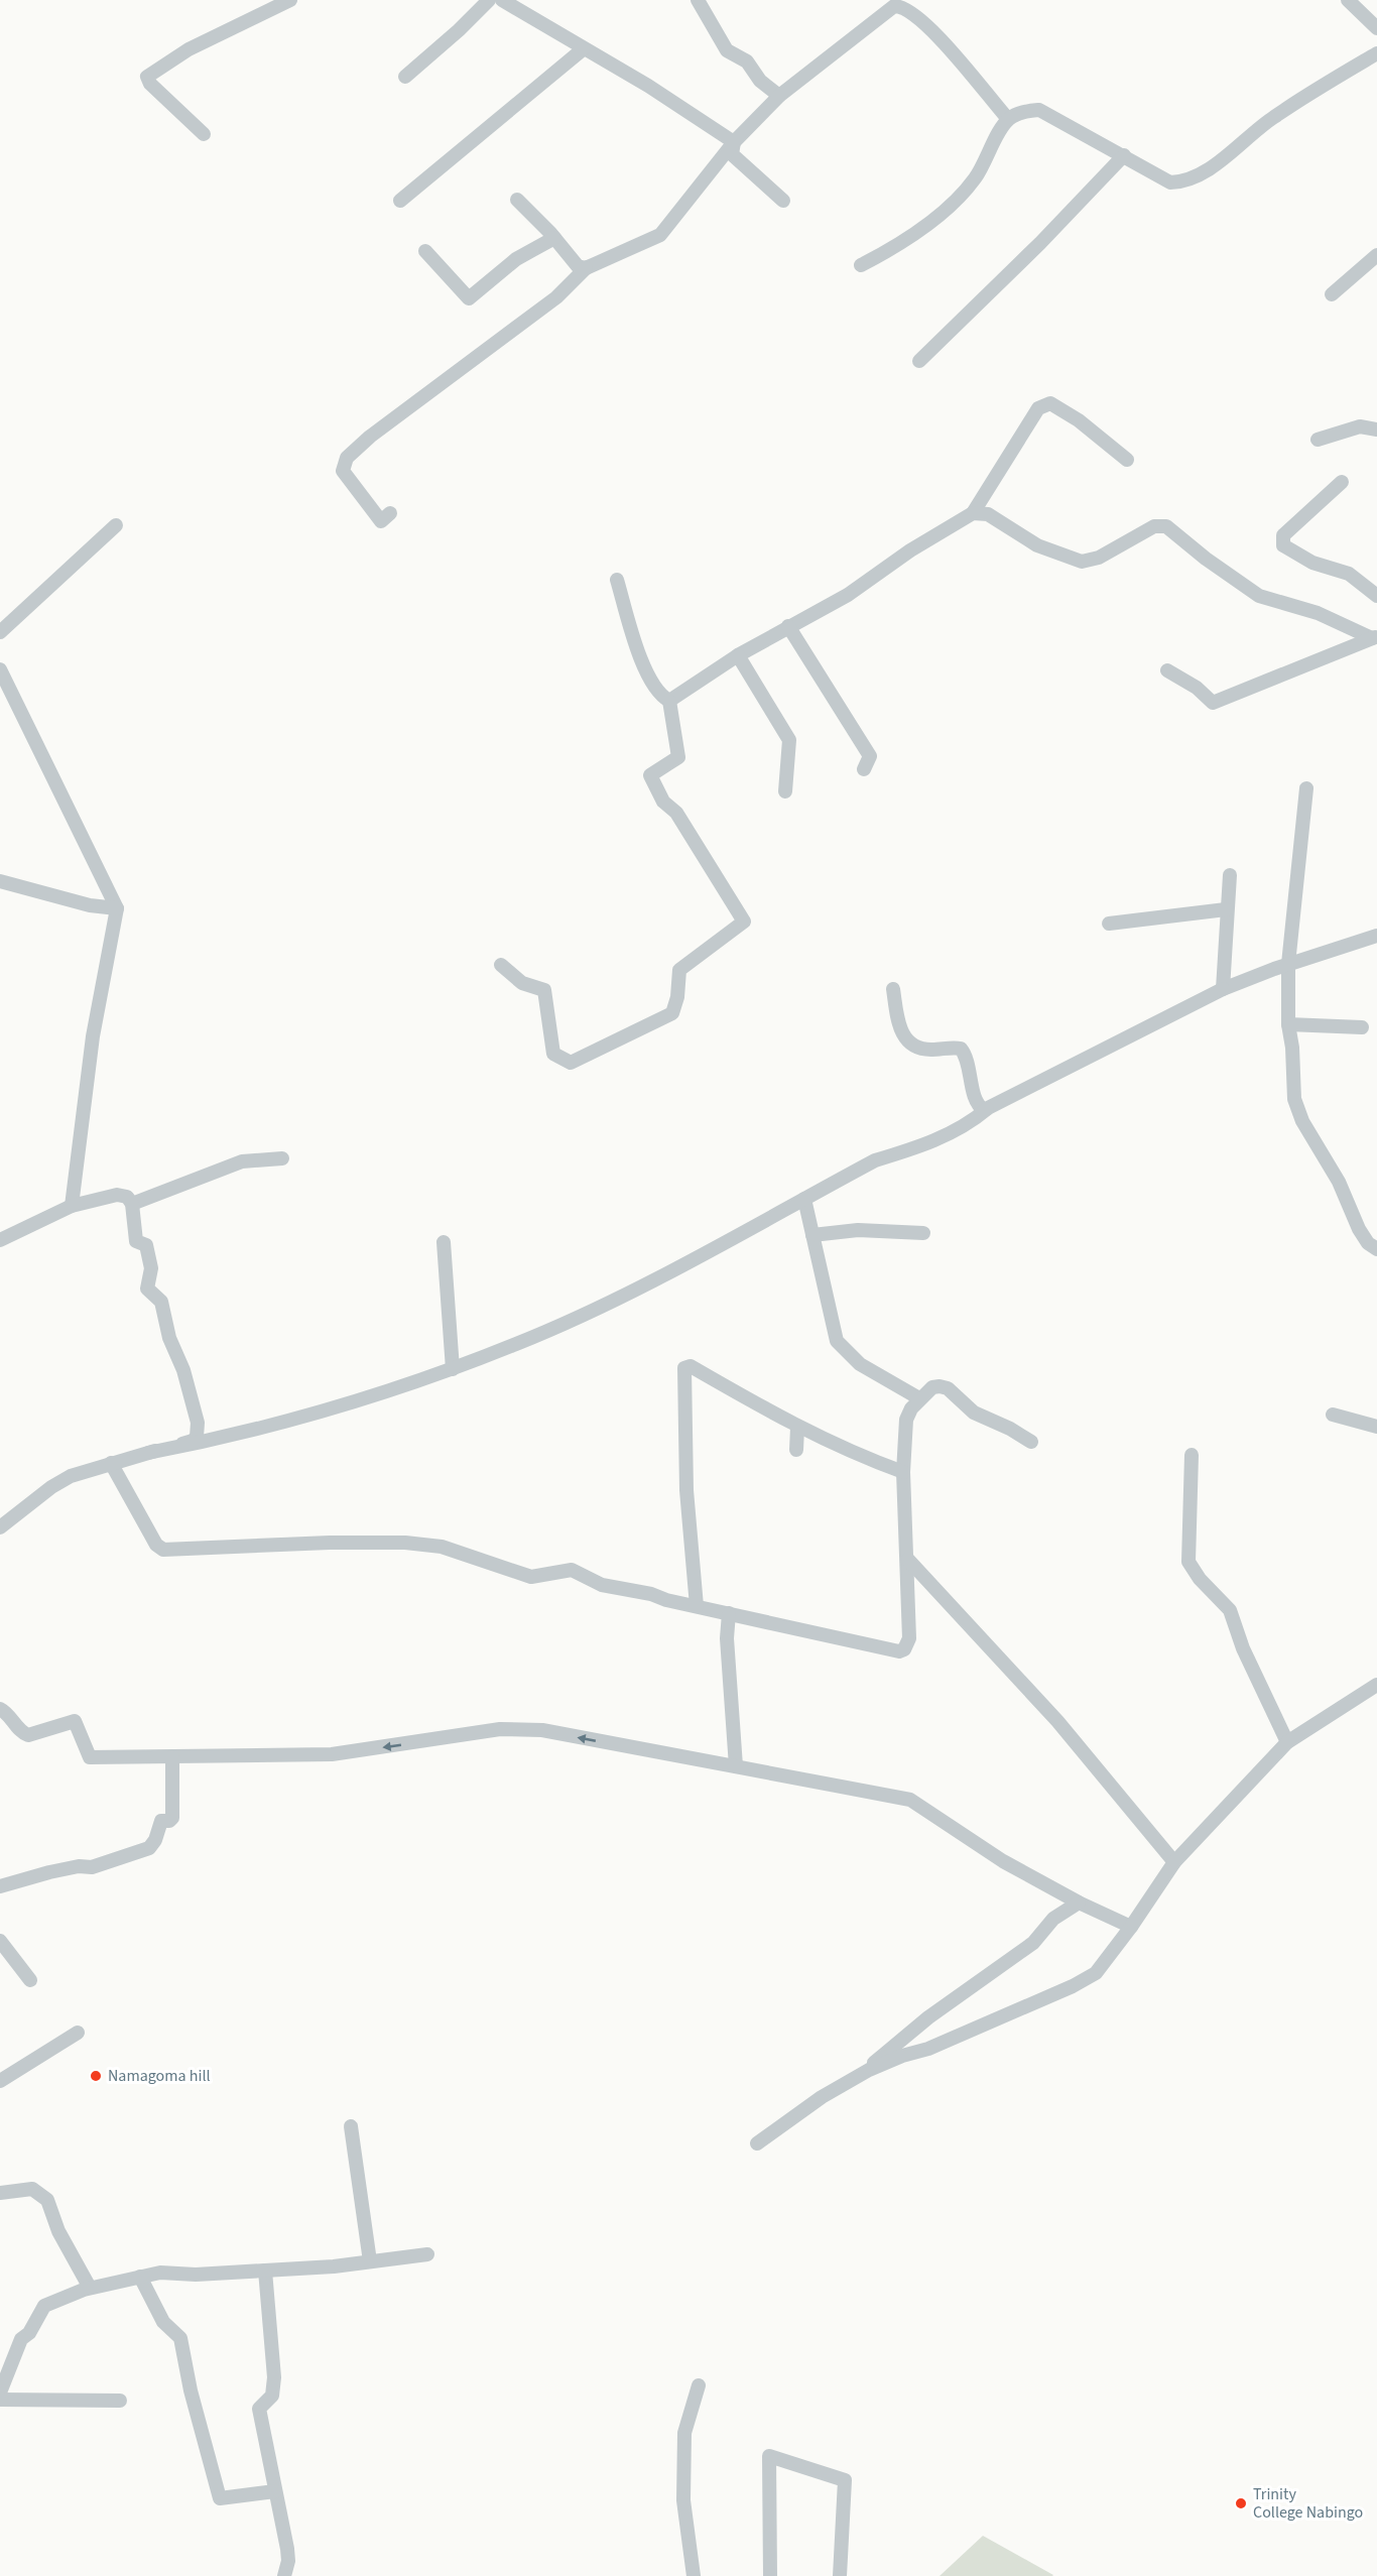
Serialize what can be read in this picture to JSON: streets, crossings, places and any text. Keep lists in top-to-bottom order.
{
  "places": ["Namagoma hill", "Trinity College Nabingo"]
}
